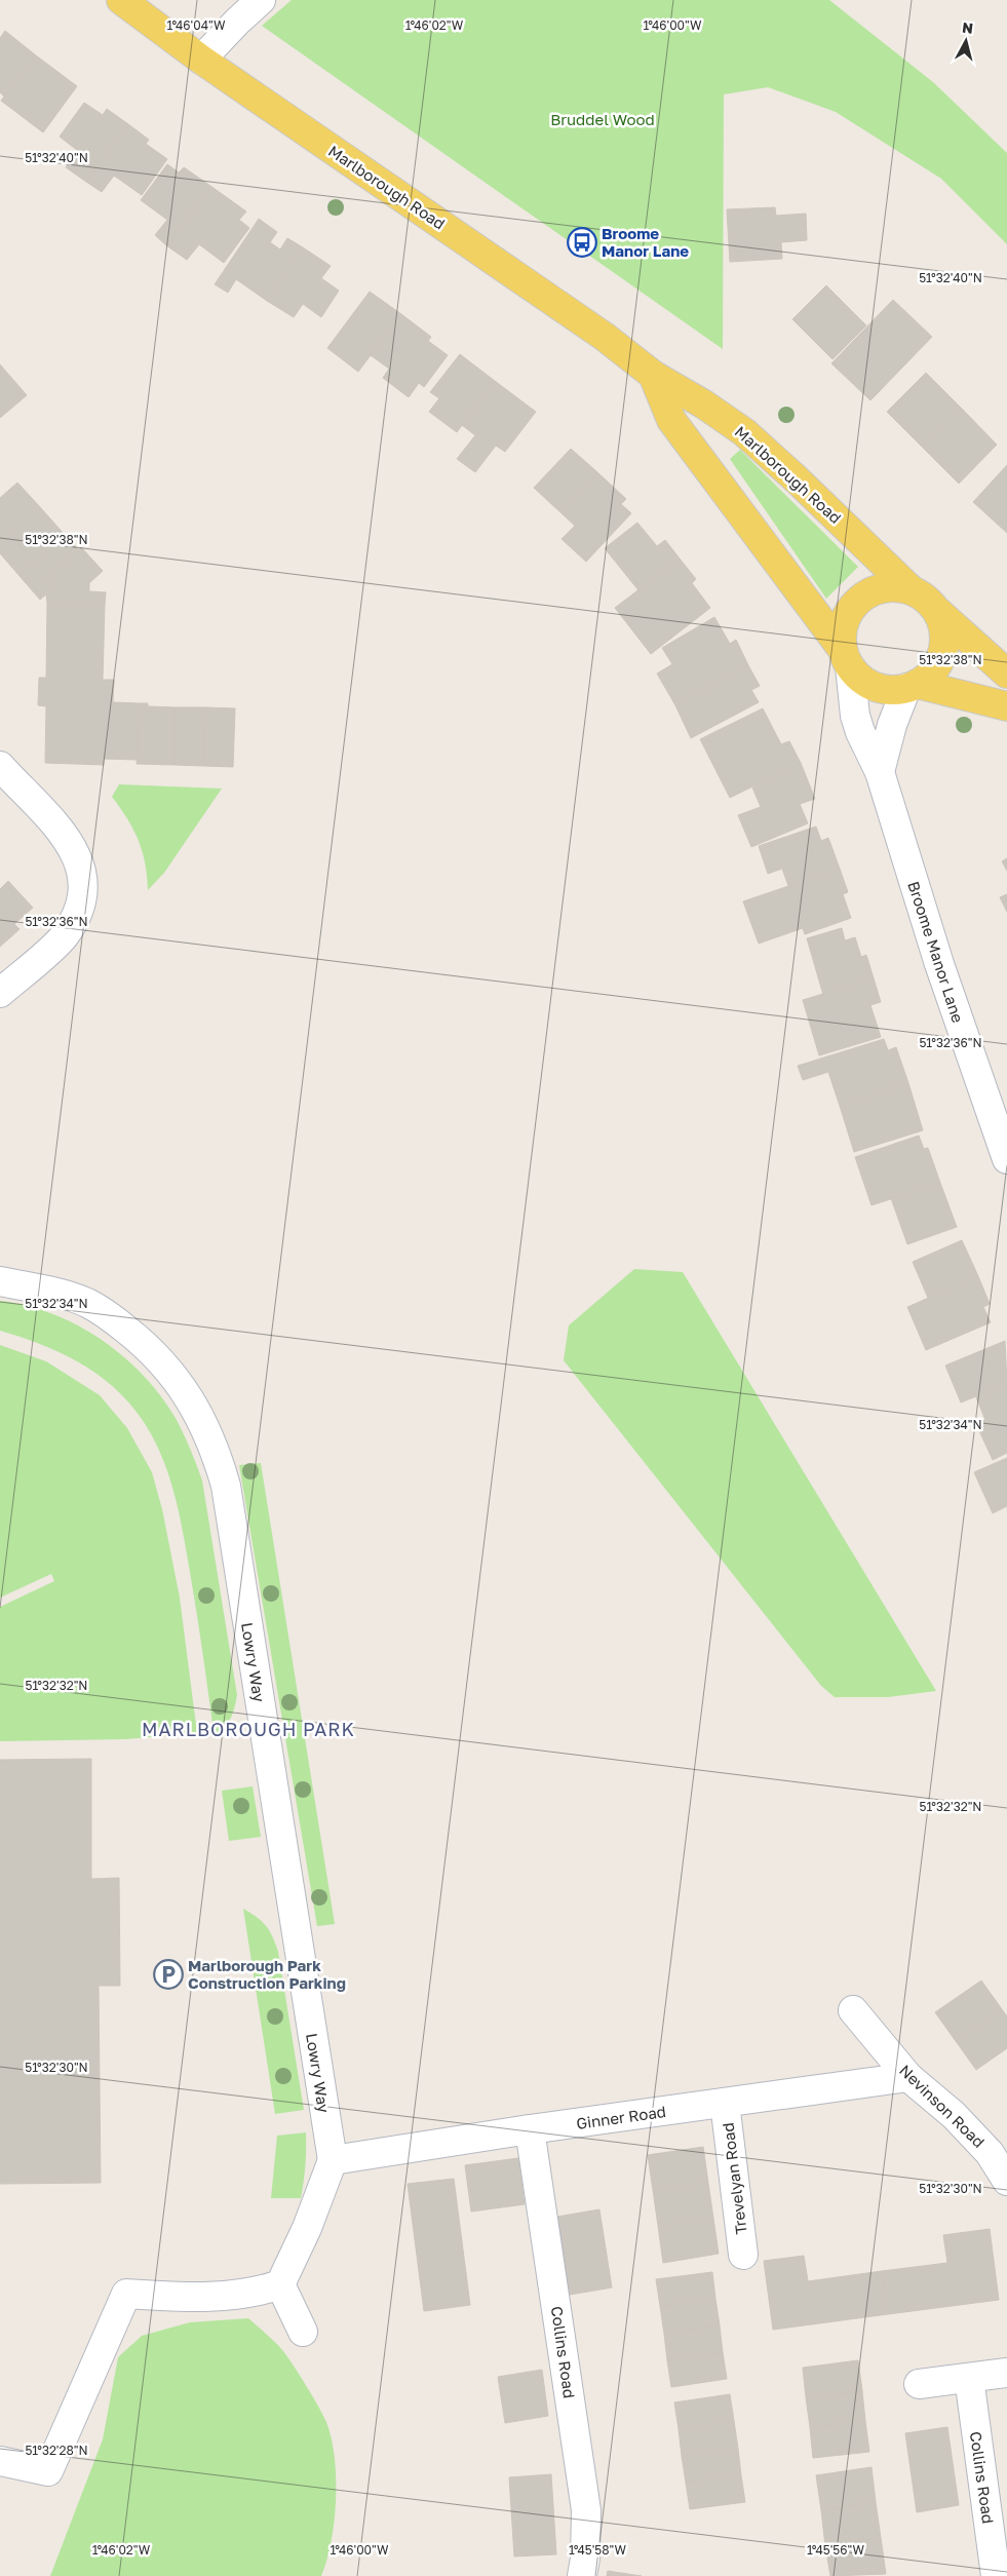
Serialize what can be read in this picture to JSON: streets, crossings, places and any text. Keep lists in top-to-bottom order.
{
  "streets": {
    "main road": ["Marlborough Road"],
    "street": [
      "Broome Manor Lane",
      "Lowry Way",
      "Nevinson Road",
      "Ginner Road",
      "Trevelyan Road",
      "Collins Road"
    ]
  },
  "crossings": [
    ["Marlborough Road", "Broome Manor Lane"],
    ["Lowry Way", "Ginner Road"],
    ["Nevinson Road", "Ginner Road"],
    ["Ginner Road", "Trevelyan Road"],
    ["Ginner Road", "Collins Road"]
  ],
  "districts": ["MARLBOROUGH PARK"],
  "parks": ["Bruddel Wood"],
  "places": {
    "bus stop": ["Broome Manor Lane"],
    "parking": ["Marlborough Park Construction Parking"]
  },
  "north": "top",
  "coordinates": [
    "1°46'04\"W",
    "1°46'02\"W",
    "1°46'00\"W",
    "51°32'40\"N",
    "51°32'38\"N",
    "51°32'36\"N",
    "51°32'34\"N",
    "51°32'32\"N",
    "51°32'30\"N",
    "51°32'28\"N",
    "1°45'58\"W",
    "1°45'56\"W"
  ]
}
